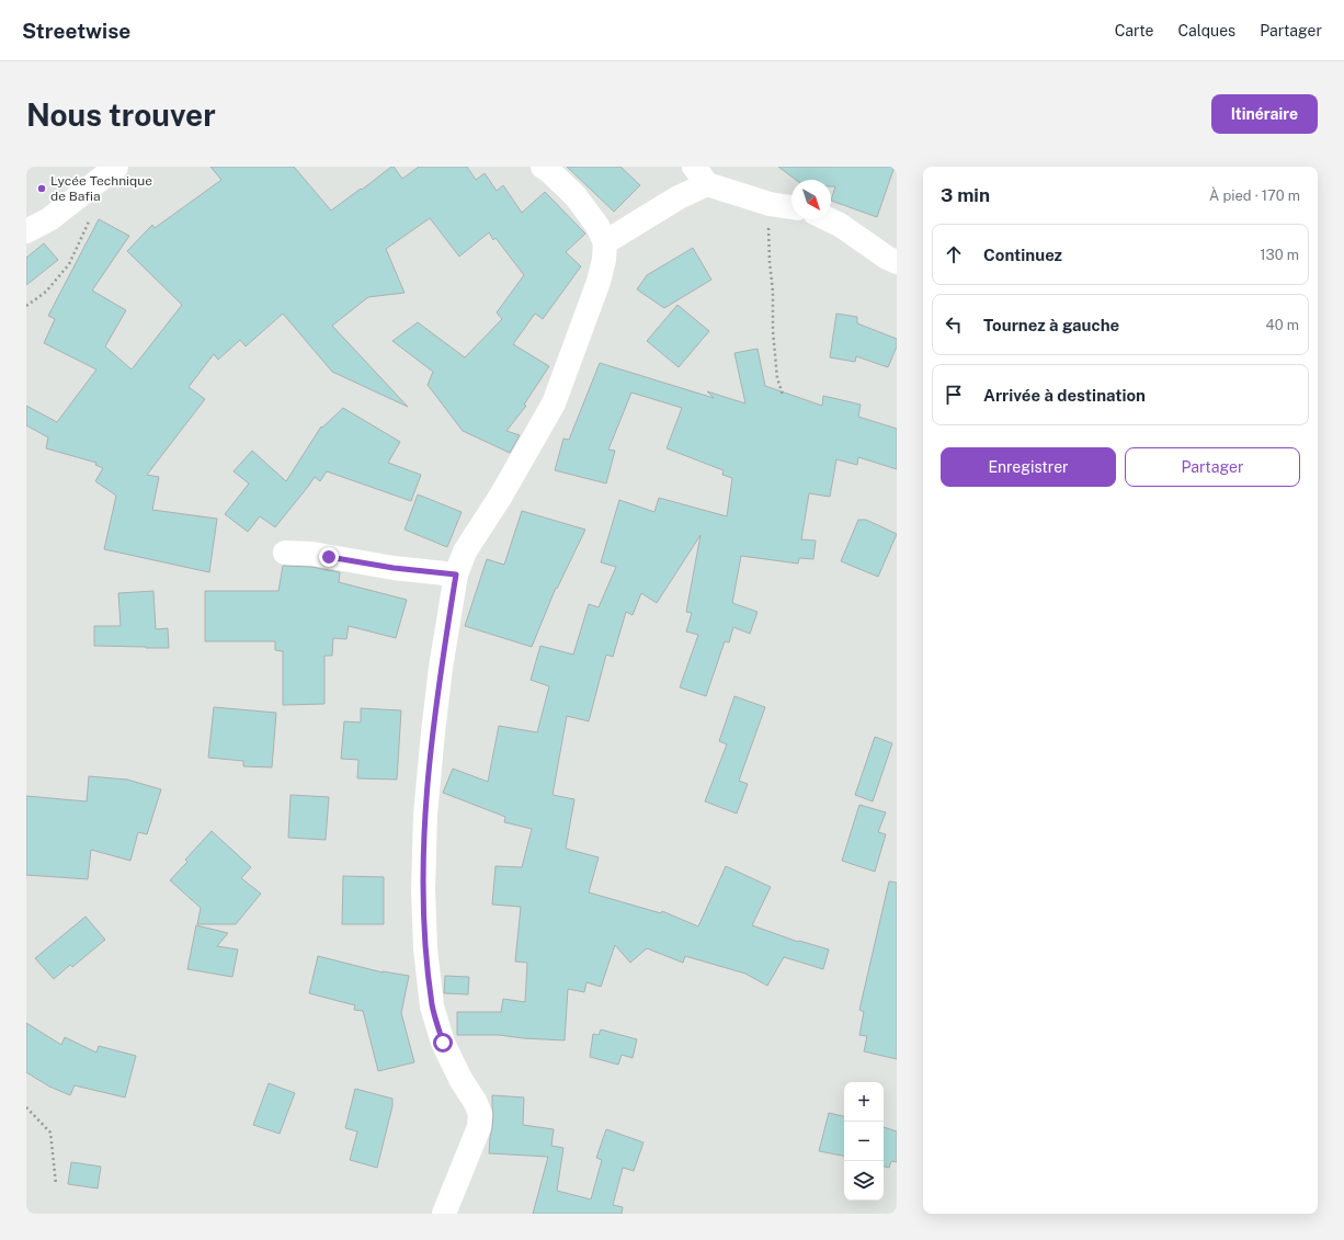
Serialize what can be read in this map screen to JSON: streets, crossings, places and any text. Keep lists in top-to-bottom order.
{
  "places": ["Lycée Technique de Bafia"],
  "north": "bottom right",
  "page": {
    "header": "Streetwise",
    "nav": ["Carte", "Calques", "Partager"],
    "buttons": [
      "Itinéraire",
      ["Enregistrer", "Partager"]
    ],
    "title": "Nous trouver",
    "heading": ["3 min", "À pied · 170 m"],
    "list": [
      ["Continuez", "130 m"],
      ["Tournez à gauche", "40 m"],
      "Arrivée à destination"
    ],
    "map_buttons": ["+", "−"]
  }
}
